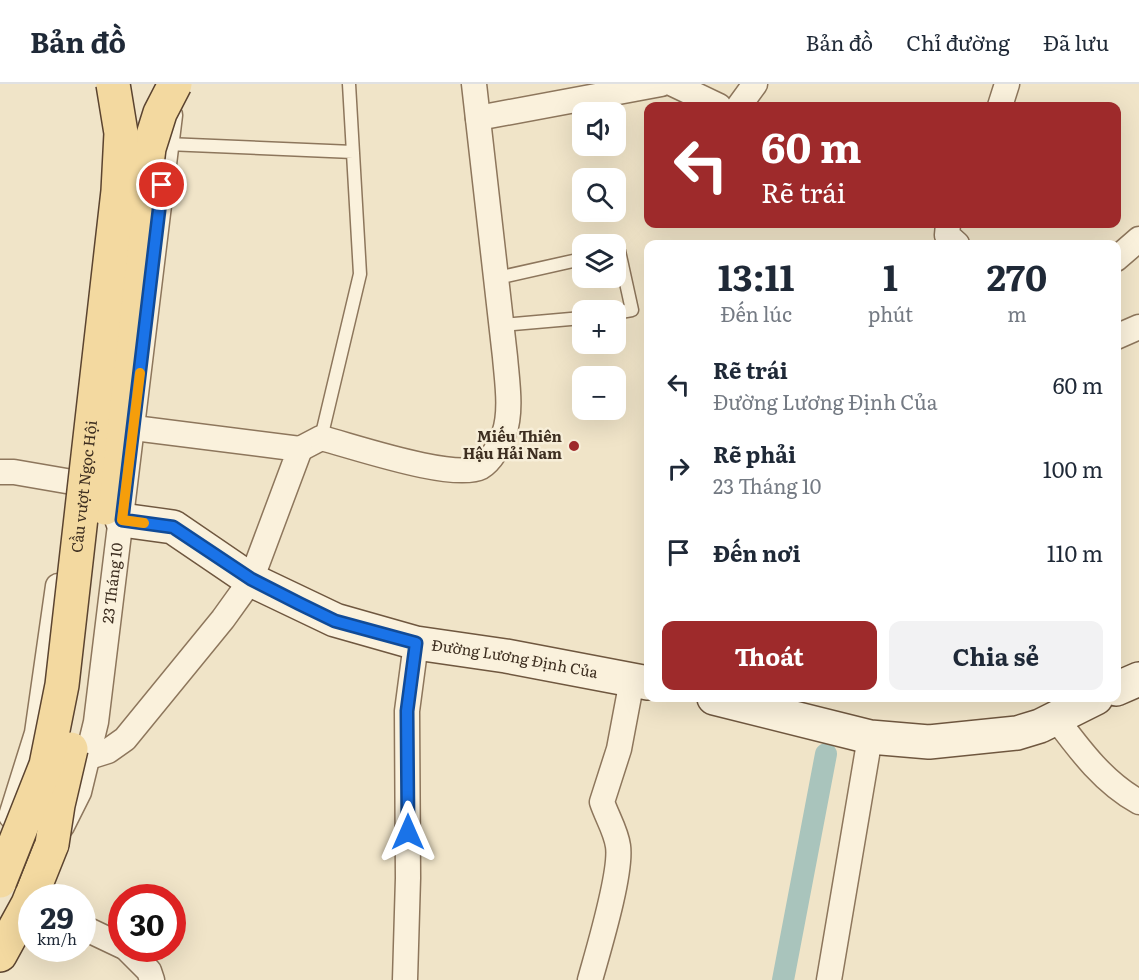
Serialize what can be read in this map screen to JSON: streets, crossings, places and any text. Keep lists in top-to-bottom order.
{
  "streets": {
    "main road": ["Cầu vượt Ngọc Hội", "23 Tháng 10"],
    "street": ["Đường Lương Định Của"]
  },
  "crossings": [
    ["Cầu vượt Ngọc Hội", "23 Tháng 10"],
    ["23 Tháng 10", "Đường Lương Định Của"]
  ],
  "places": ["Miếu Thiên Hậu Hải Nam"],
  "page": {
    "header": "Bản đồ",
    "nav": ["Bản đồ", "Chỉ đường", "Đã lưu"],
    "map_buttons": ["+", "−"],
    "turn": ["60 m", "Rẽ trái"],
    "eta": [
      "13:11",
      "Đến lúc",
      "1",
      "phút",
      "270",
      "m"
    ],
    "list": [
      {
        "name": "Rẽ trái",
        "note": "Đường Lương Định Của",
        "value": "60 m"
      },
      {
        "name": "Rẽ phải",
        "note": "23 Tháng 10",
        "value": "100 m"
      },
      {
        "name": "Đến nơi",
        "value": "110 m"
      }
    ],
    "buttons": ["Thoát", "Chia sẻ"],
    "speed": "29 km/h",
    "limit": "30"
  }
}
